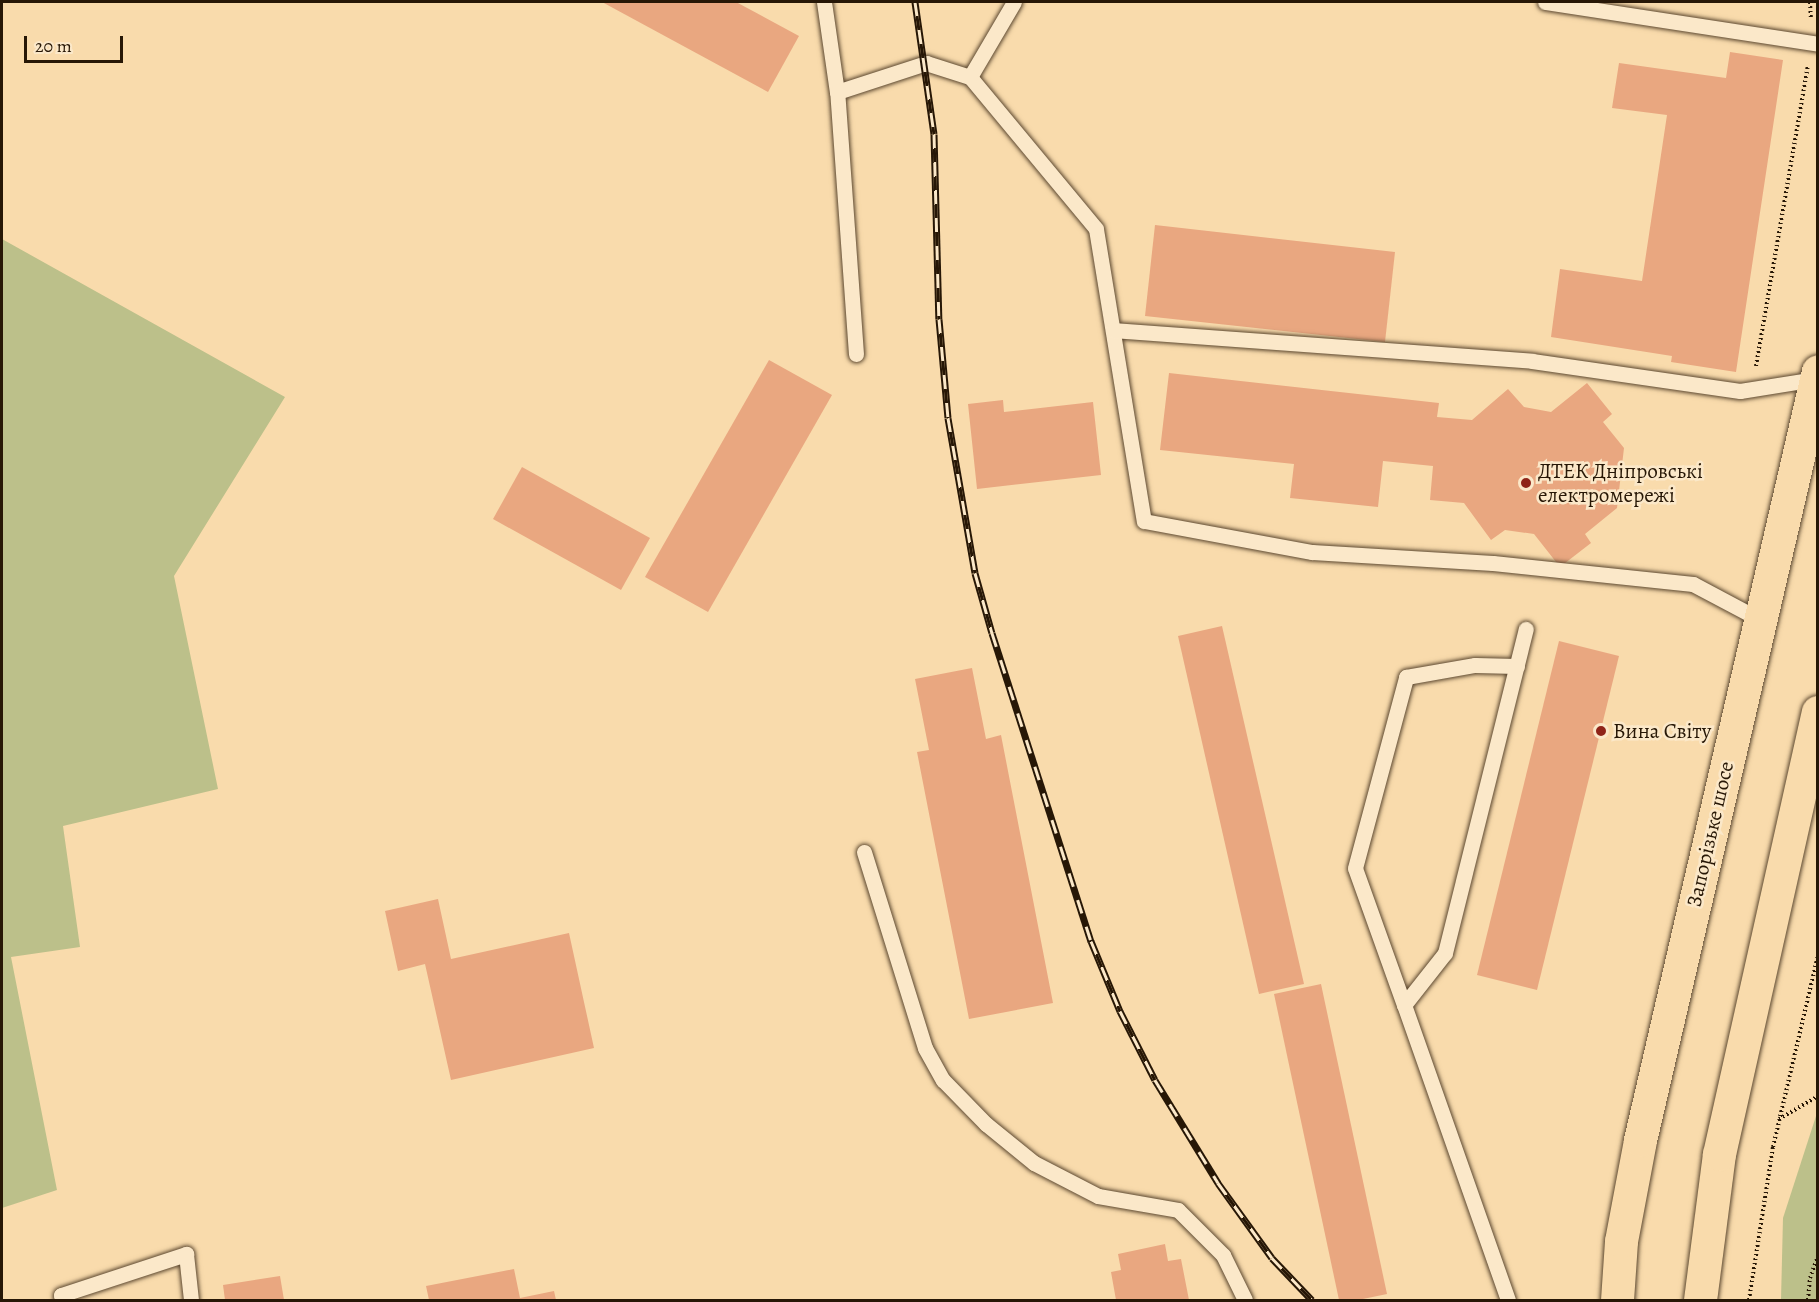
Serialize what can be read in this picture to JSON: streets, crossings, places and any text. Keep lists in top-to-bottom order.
{
  "streets": {
    "main road": ["Запорізьке шосе"]
  },
  "places": ["ДТЕК Дніпровські електромережі", "Вина Світу"],
  "scale_bar": "20 m"
}
